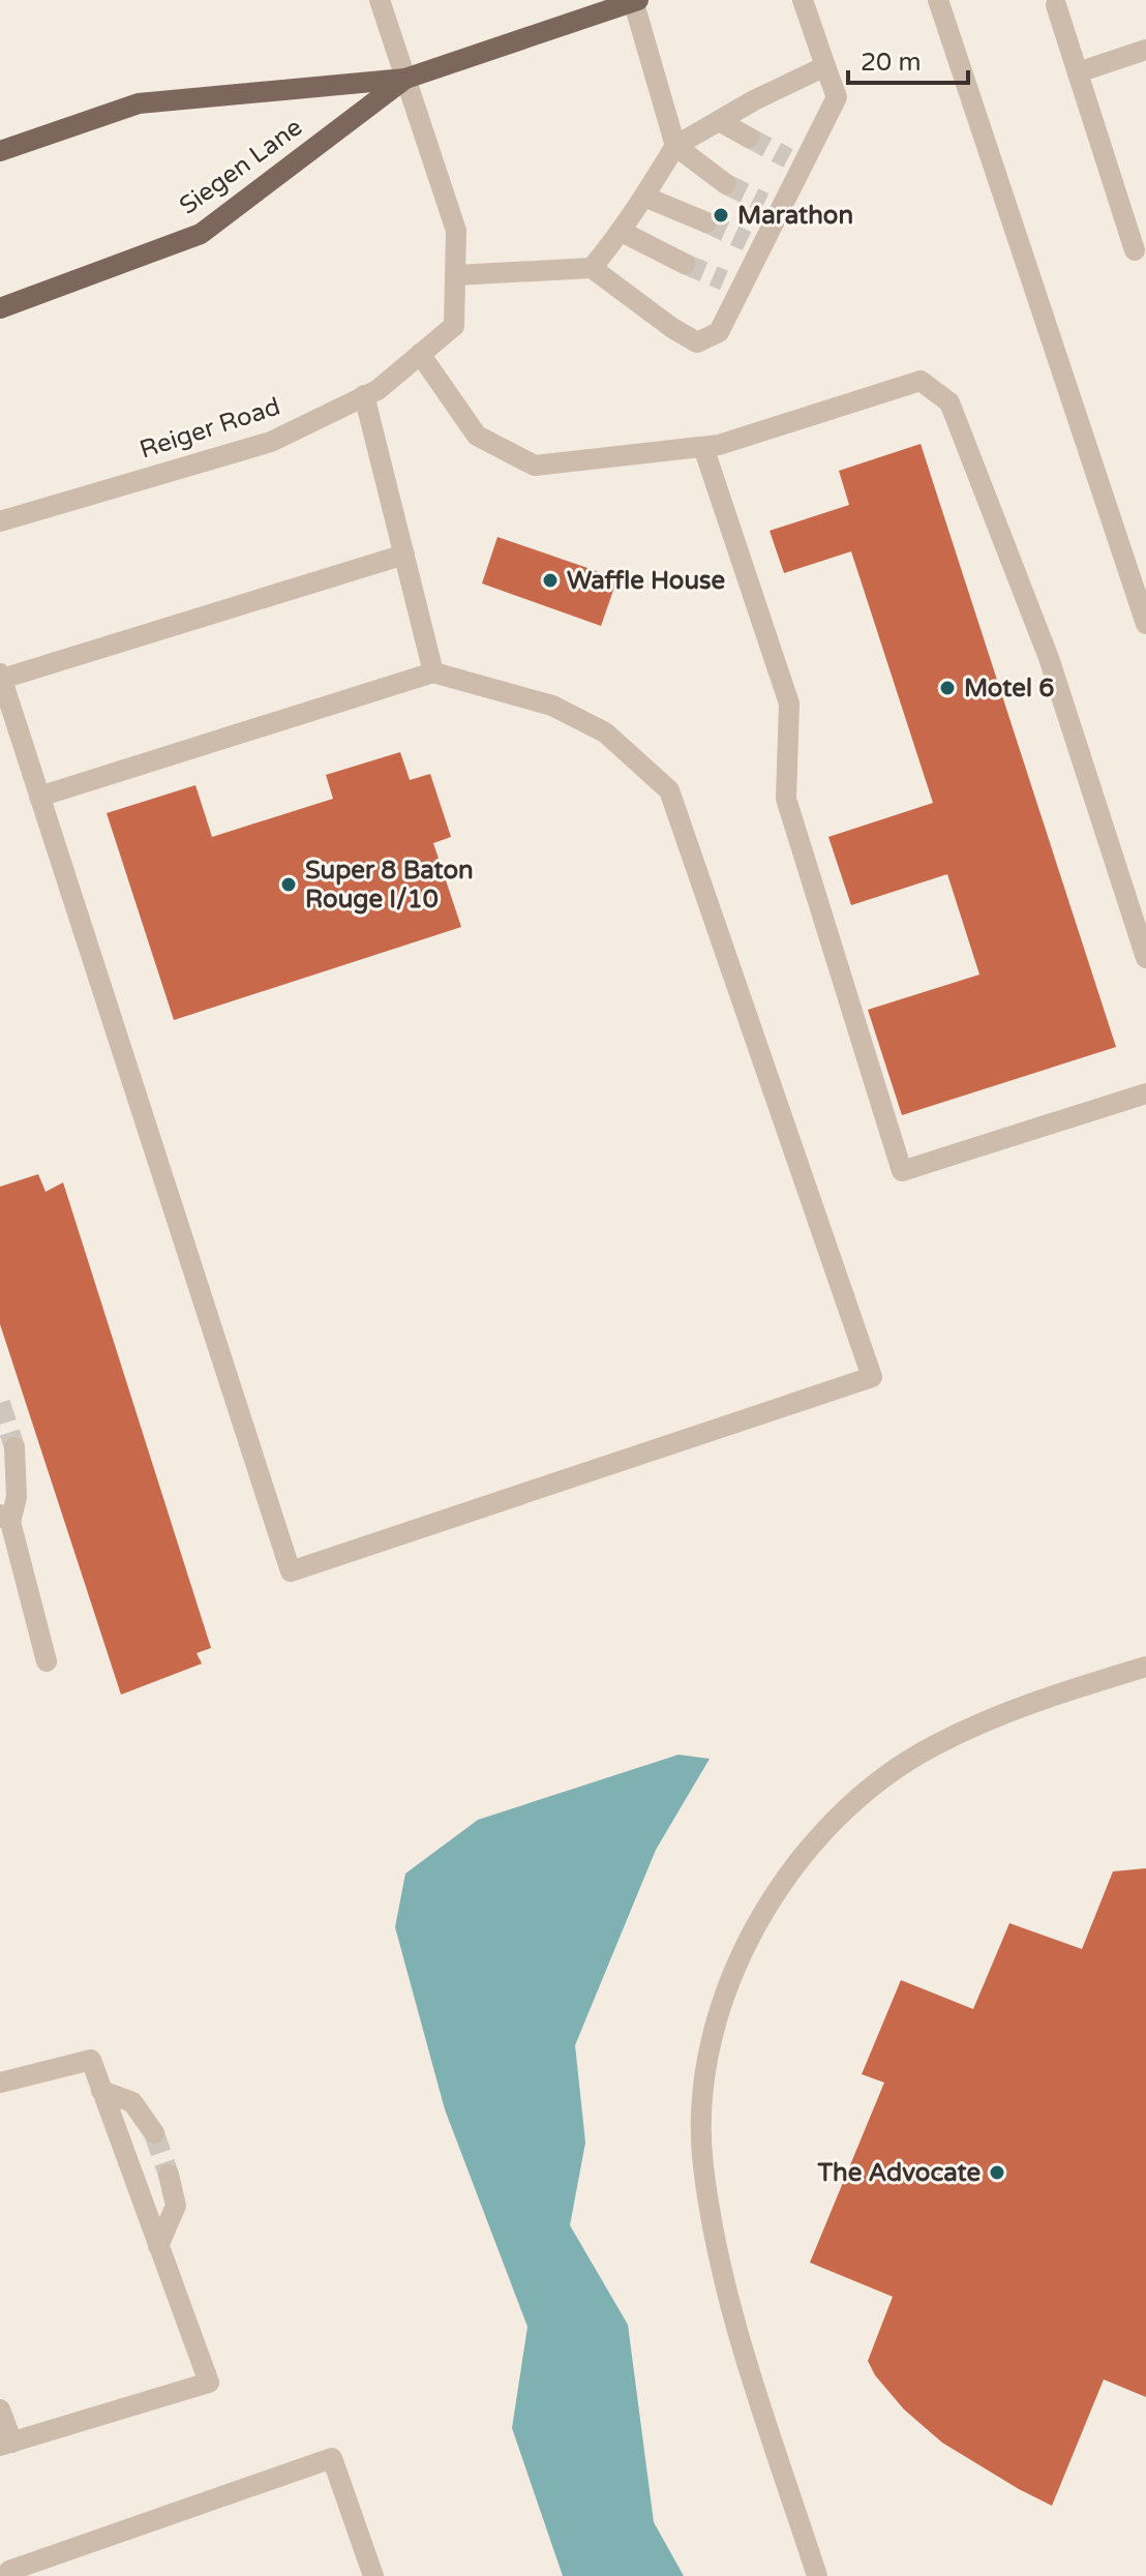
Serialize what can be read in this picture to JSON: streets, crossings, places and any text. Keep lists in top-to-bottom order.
{
  "streets": {
    "main road": ["Siegen Lane"],
    "street": ["Reiger Road"]
  },
  "crossings": [
    ["Siegen Lane", "Reiger Road"]
  ],
  "places": [
    "Marathon",
    "Waffle House",
    "Motel 6",
    "Super 8 Baton Rouge I/10",
    "The Advocate"
  ],
  "scale_bar": "20 m"
}
